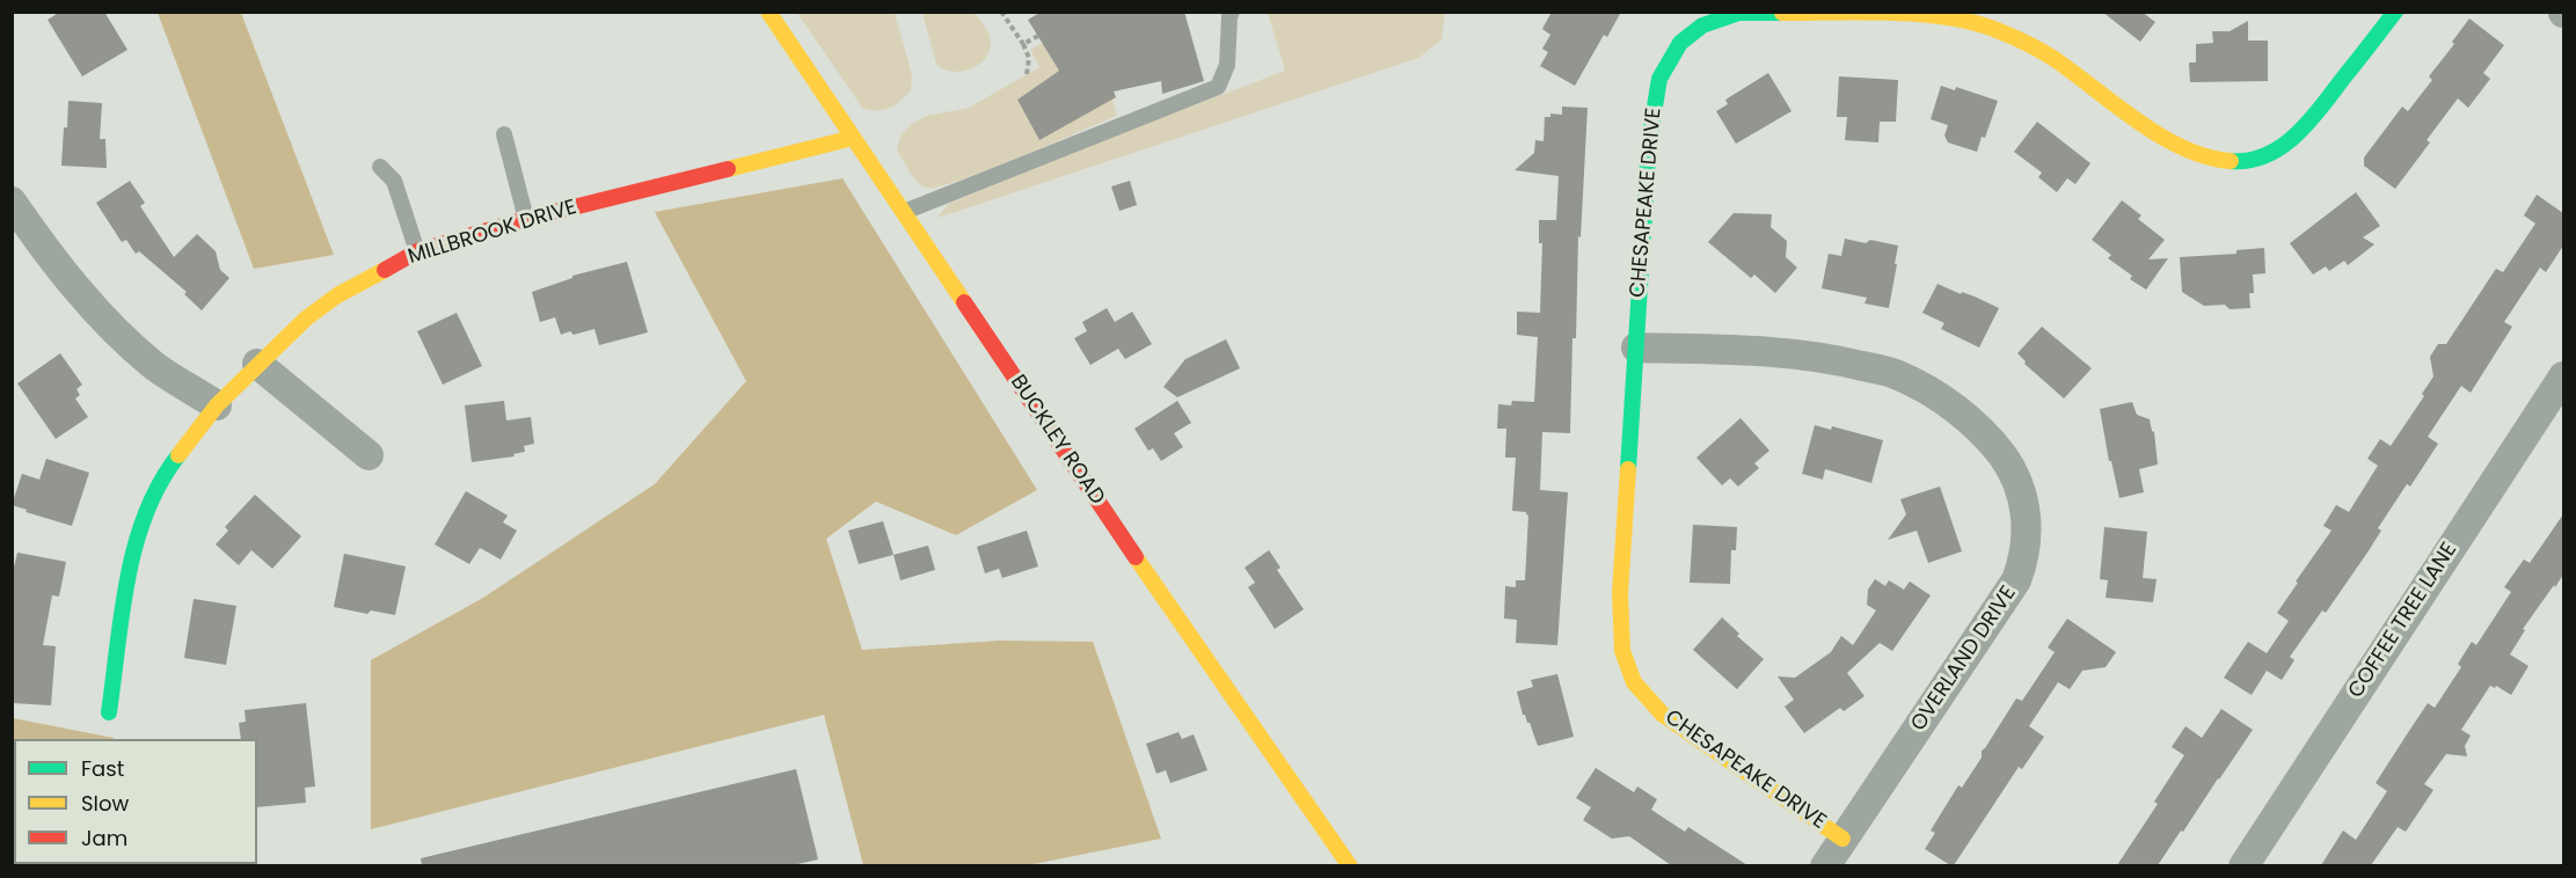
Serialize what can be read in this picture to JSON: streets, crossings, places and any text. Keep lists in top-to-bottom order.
{
  "streets": {
    "street": [
      "CHESAPEAKE DRIVE",
      "MILLBROOK DRIVE",
      "BUCKLEY ROAD",
      "COFFEE TREE LANE",
      "OVERLAND DRIVE"
    ]
  },
  "crossings": [
    ["CHESAPEAKE DRIVE", "OVERLAND DRIVE"],
    ["MILLBROOK DRIVE", "BUCKLEY ROAD"]
  ],
  "legend": ["Fast", "Slow", "Jam"]
}
